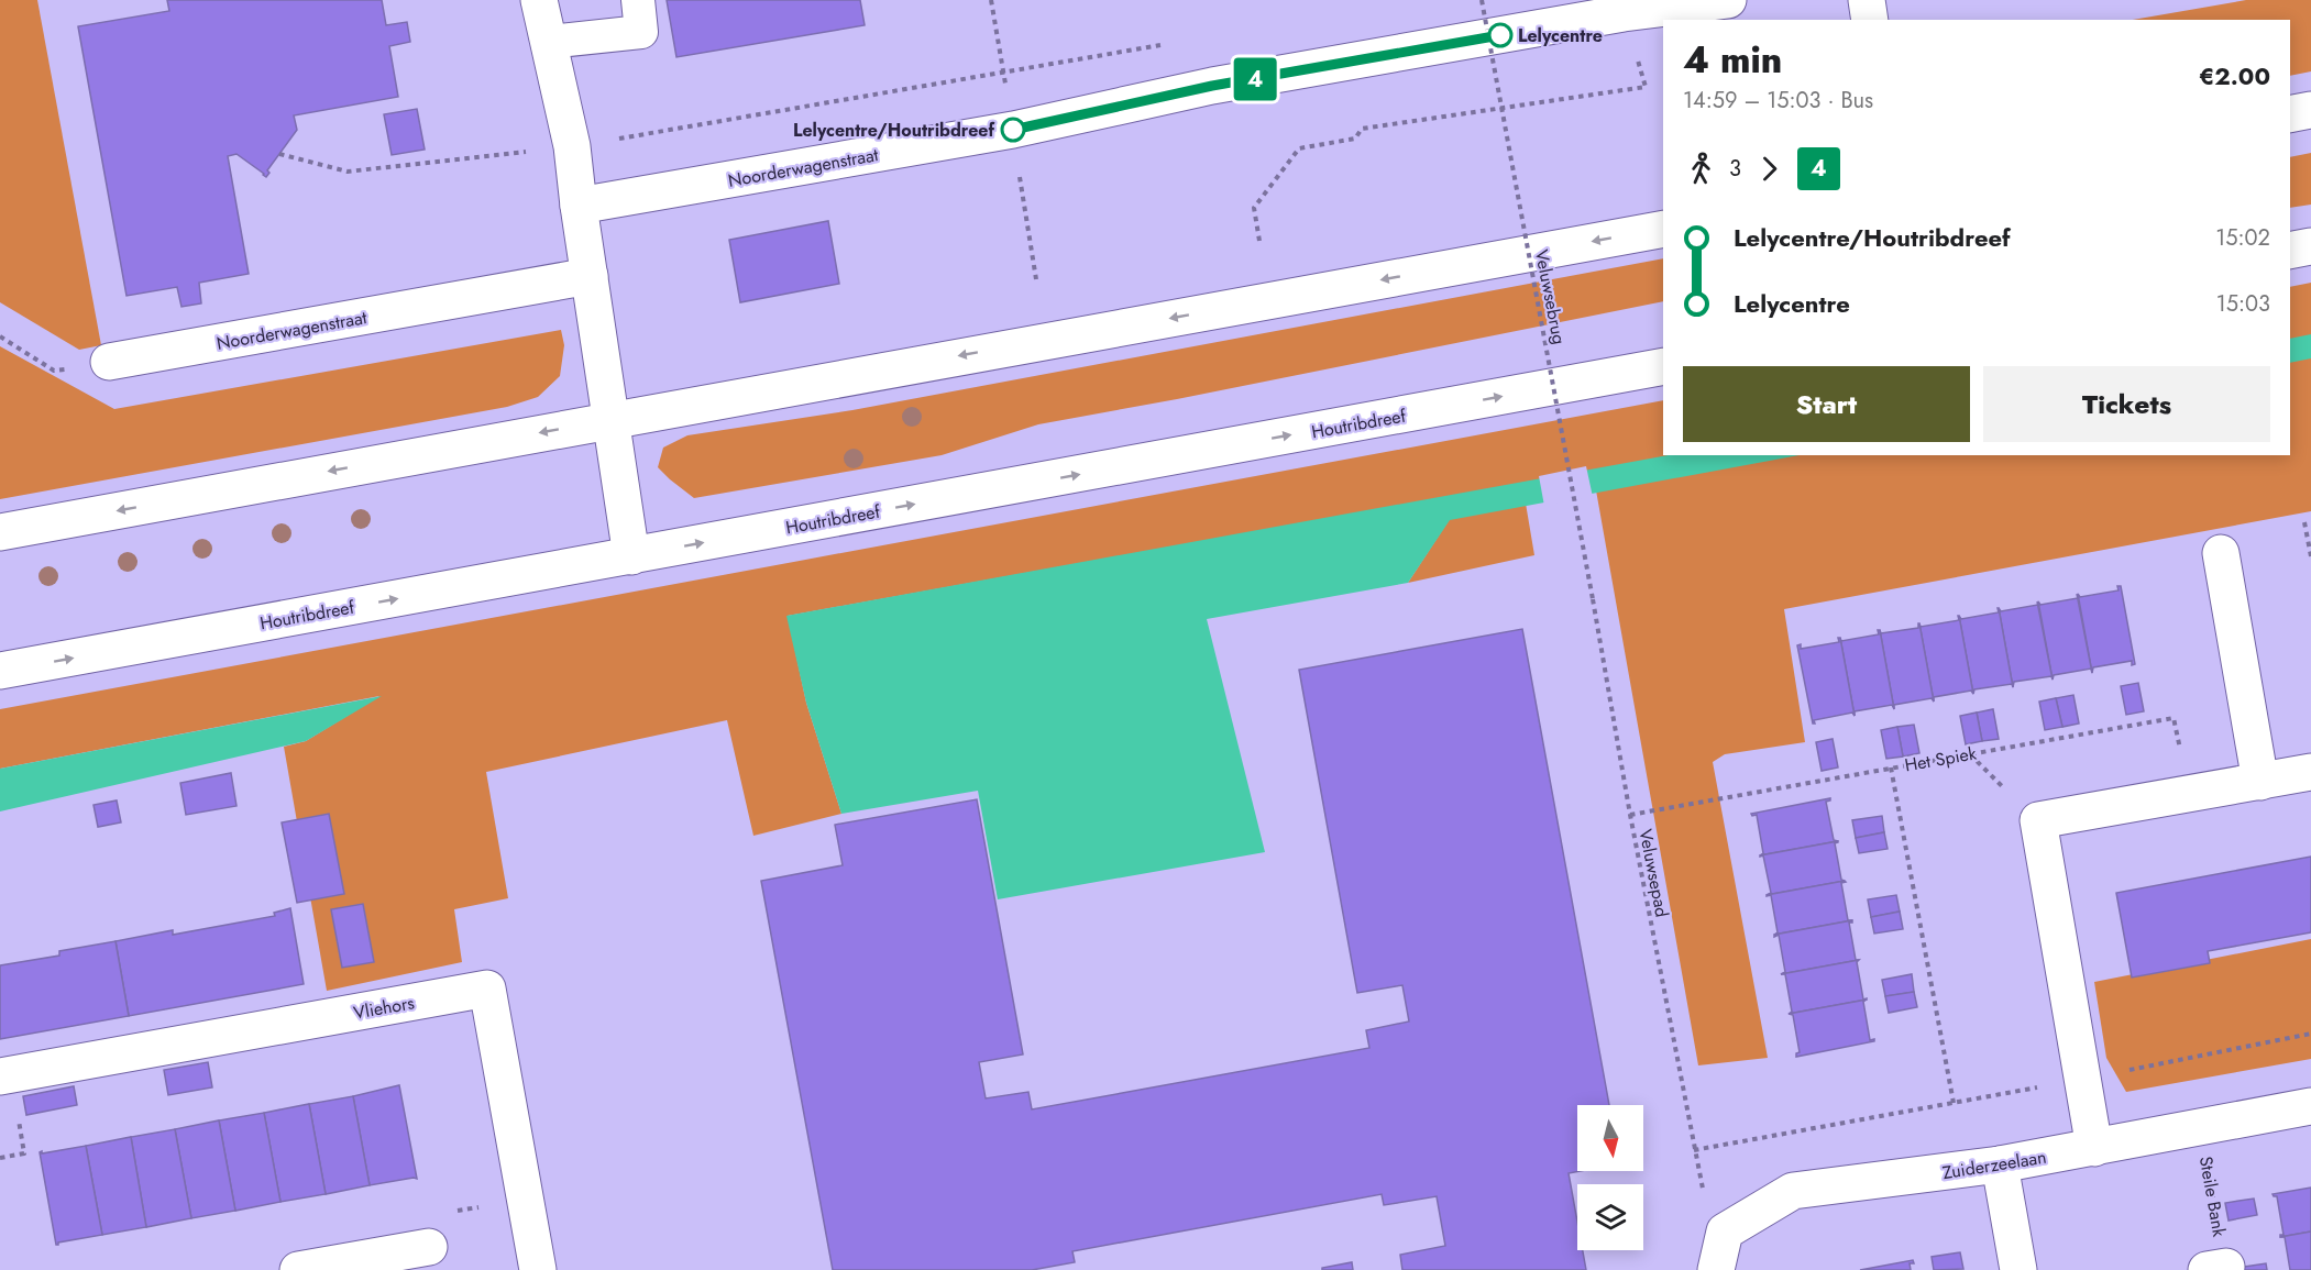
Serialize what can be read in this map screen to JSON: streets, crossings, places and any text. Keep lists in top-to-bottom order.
{
  "streets": {
    "street": [
      "Noorderwagenstraat",
      "Houtribdreef",
      "Vliehors",
      "Zuiderzeelaan"
    ],
    "path": [
      "Veluwsebrug",
      "Het Spiek",
      "Veluwsepad",
      "Steile Bank"
    ]
  },
  "crossings": [
    ["Veluwsebrug", "Veluwsepad"],
    ["Het Spiek", "Veluwsepad"],
    ["Zuiderzeelaan", "Steile Bank"]
  ],
  "places": ["Lelycentre", "Lelycentre/Houtribdreef"],
  "lines": ["bus line 4"],
  "north": "bottom",
  "page": {
    "on_map": "4",
    "heading": ["4 min", "14:59 – 15:03 · Bus", "€2.00"],
    "legs": ["3", "4"],
    "list": [
      {
        "name": "Lelycentre/Houtribdreef",
        "value": "15:02"
      },
      {
        "name": "Lelycentre",
        "value": "15:03"
      }
    ],
    "buttons": ["Start", "Tickets"]
  }
}
